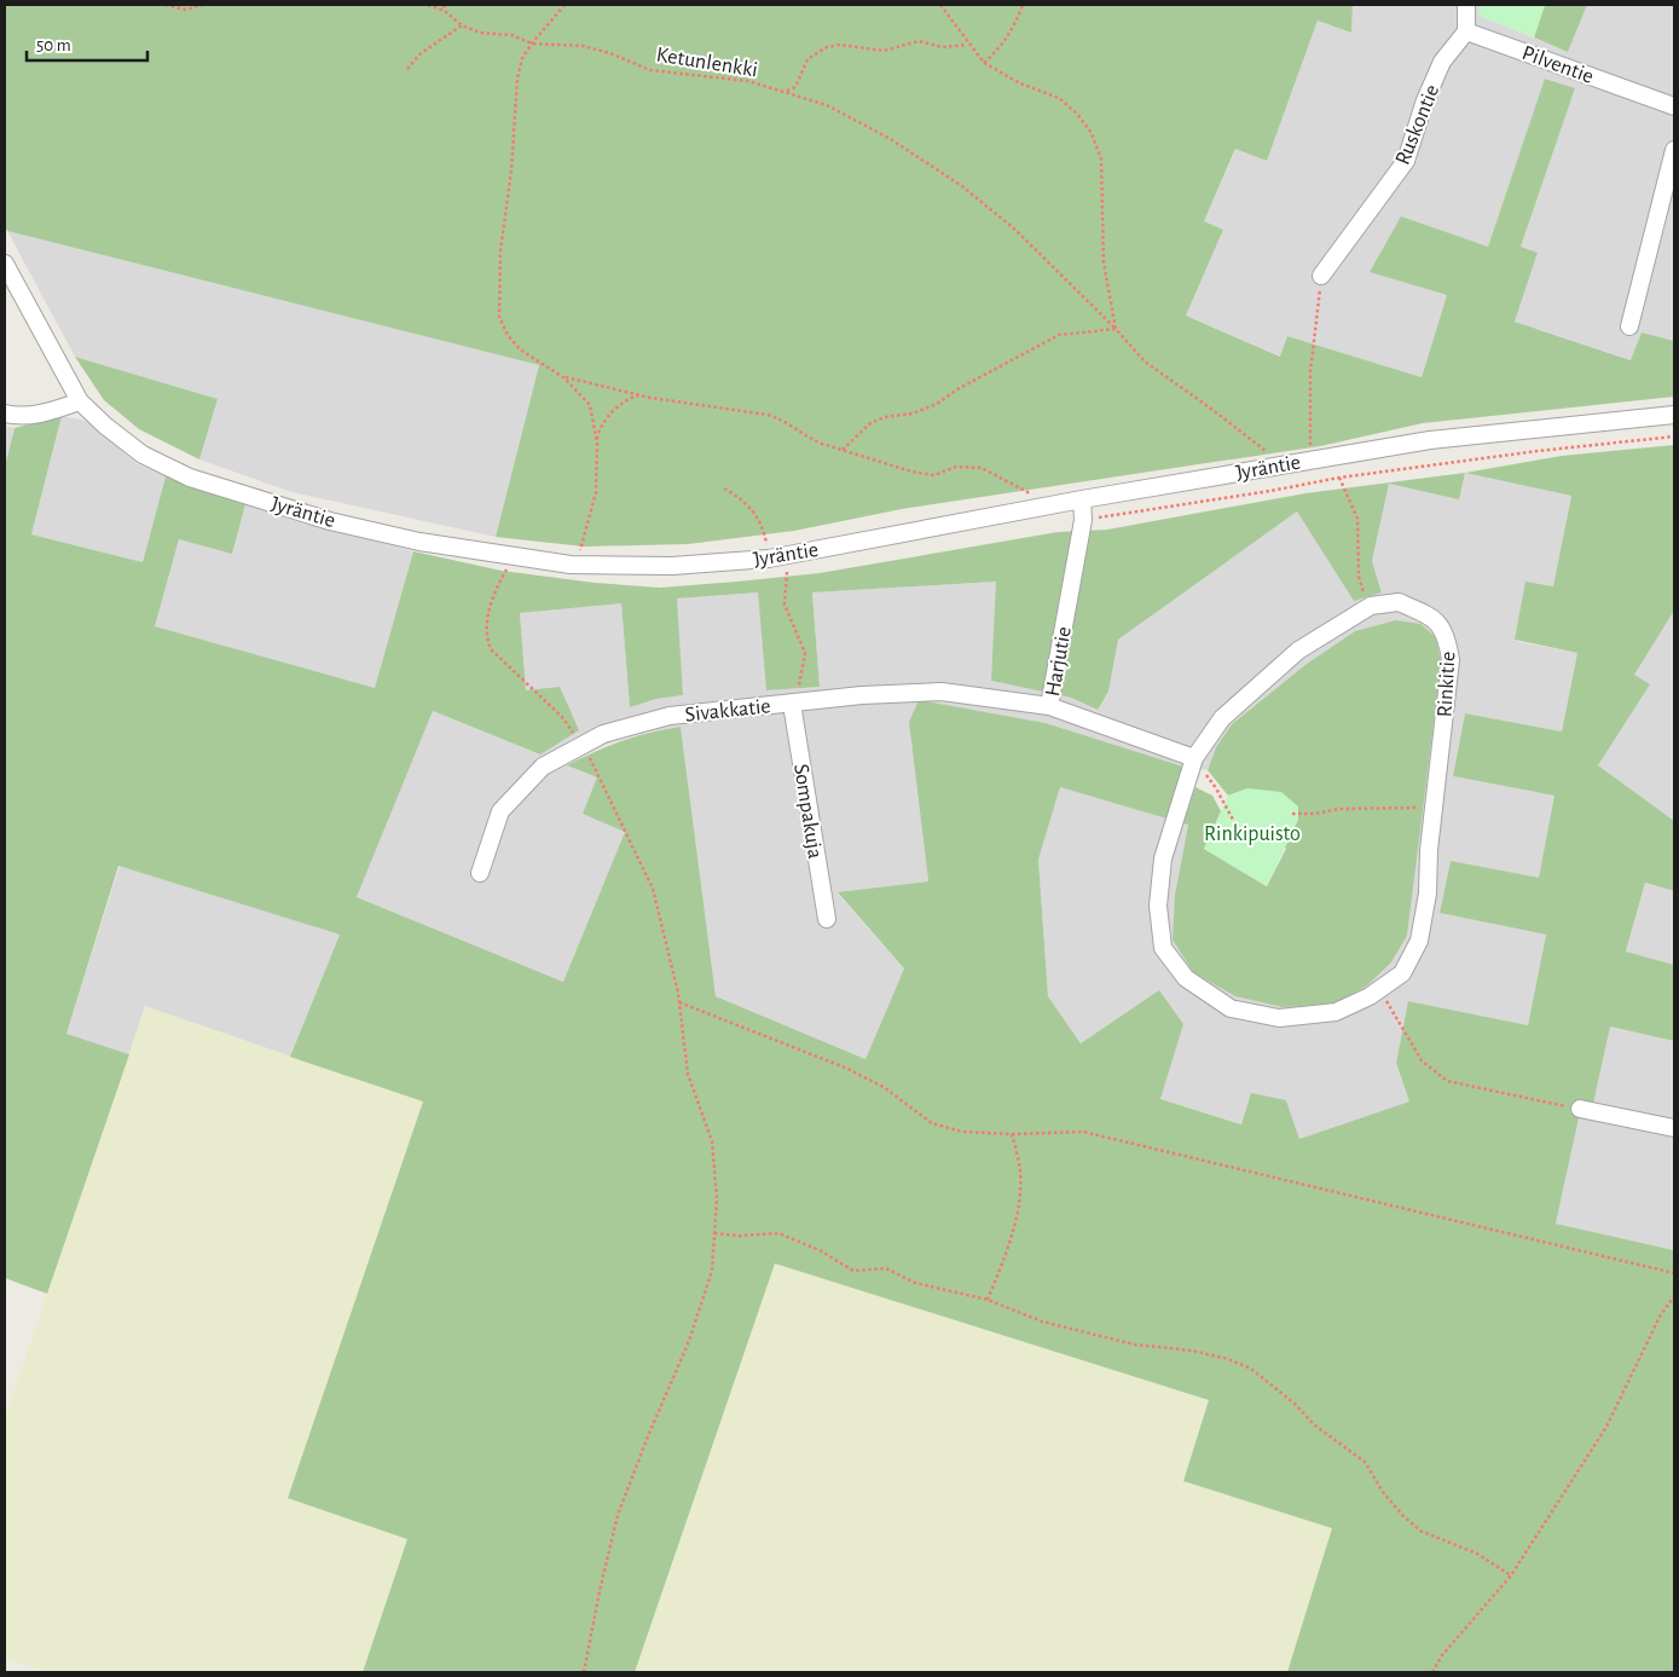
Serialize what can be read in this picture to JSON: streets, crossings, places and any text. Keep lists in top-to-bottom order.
{
  "streets": {
    "street": [
      "Pilventie",
      "Ruskontie",
      "Jyräntie",
      "Harjutie",
      "Rinkitie",
      "Sivakkatie",
      "Sompakuja"
    ],
    "path": ["Ketunlenkki"]
  },
  "crossings": [
    ["Pilventie", "Ruskontie"],
    ["Jyräntie", "Harjutie"],
    ["Harjutie", "Rinkitie"],
    ["Harjutie", "Sivakkatie"],
    ["Sivakkatie", "Sompakuja"]
  ],
  "parks": ["Rinkipuisto"],
  "scale_bar": "50 m"
}
